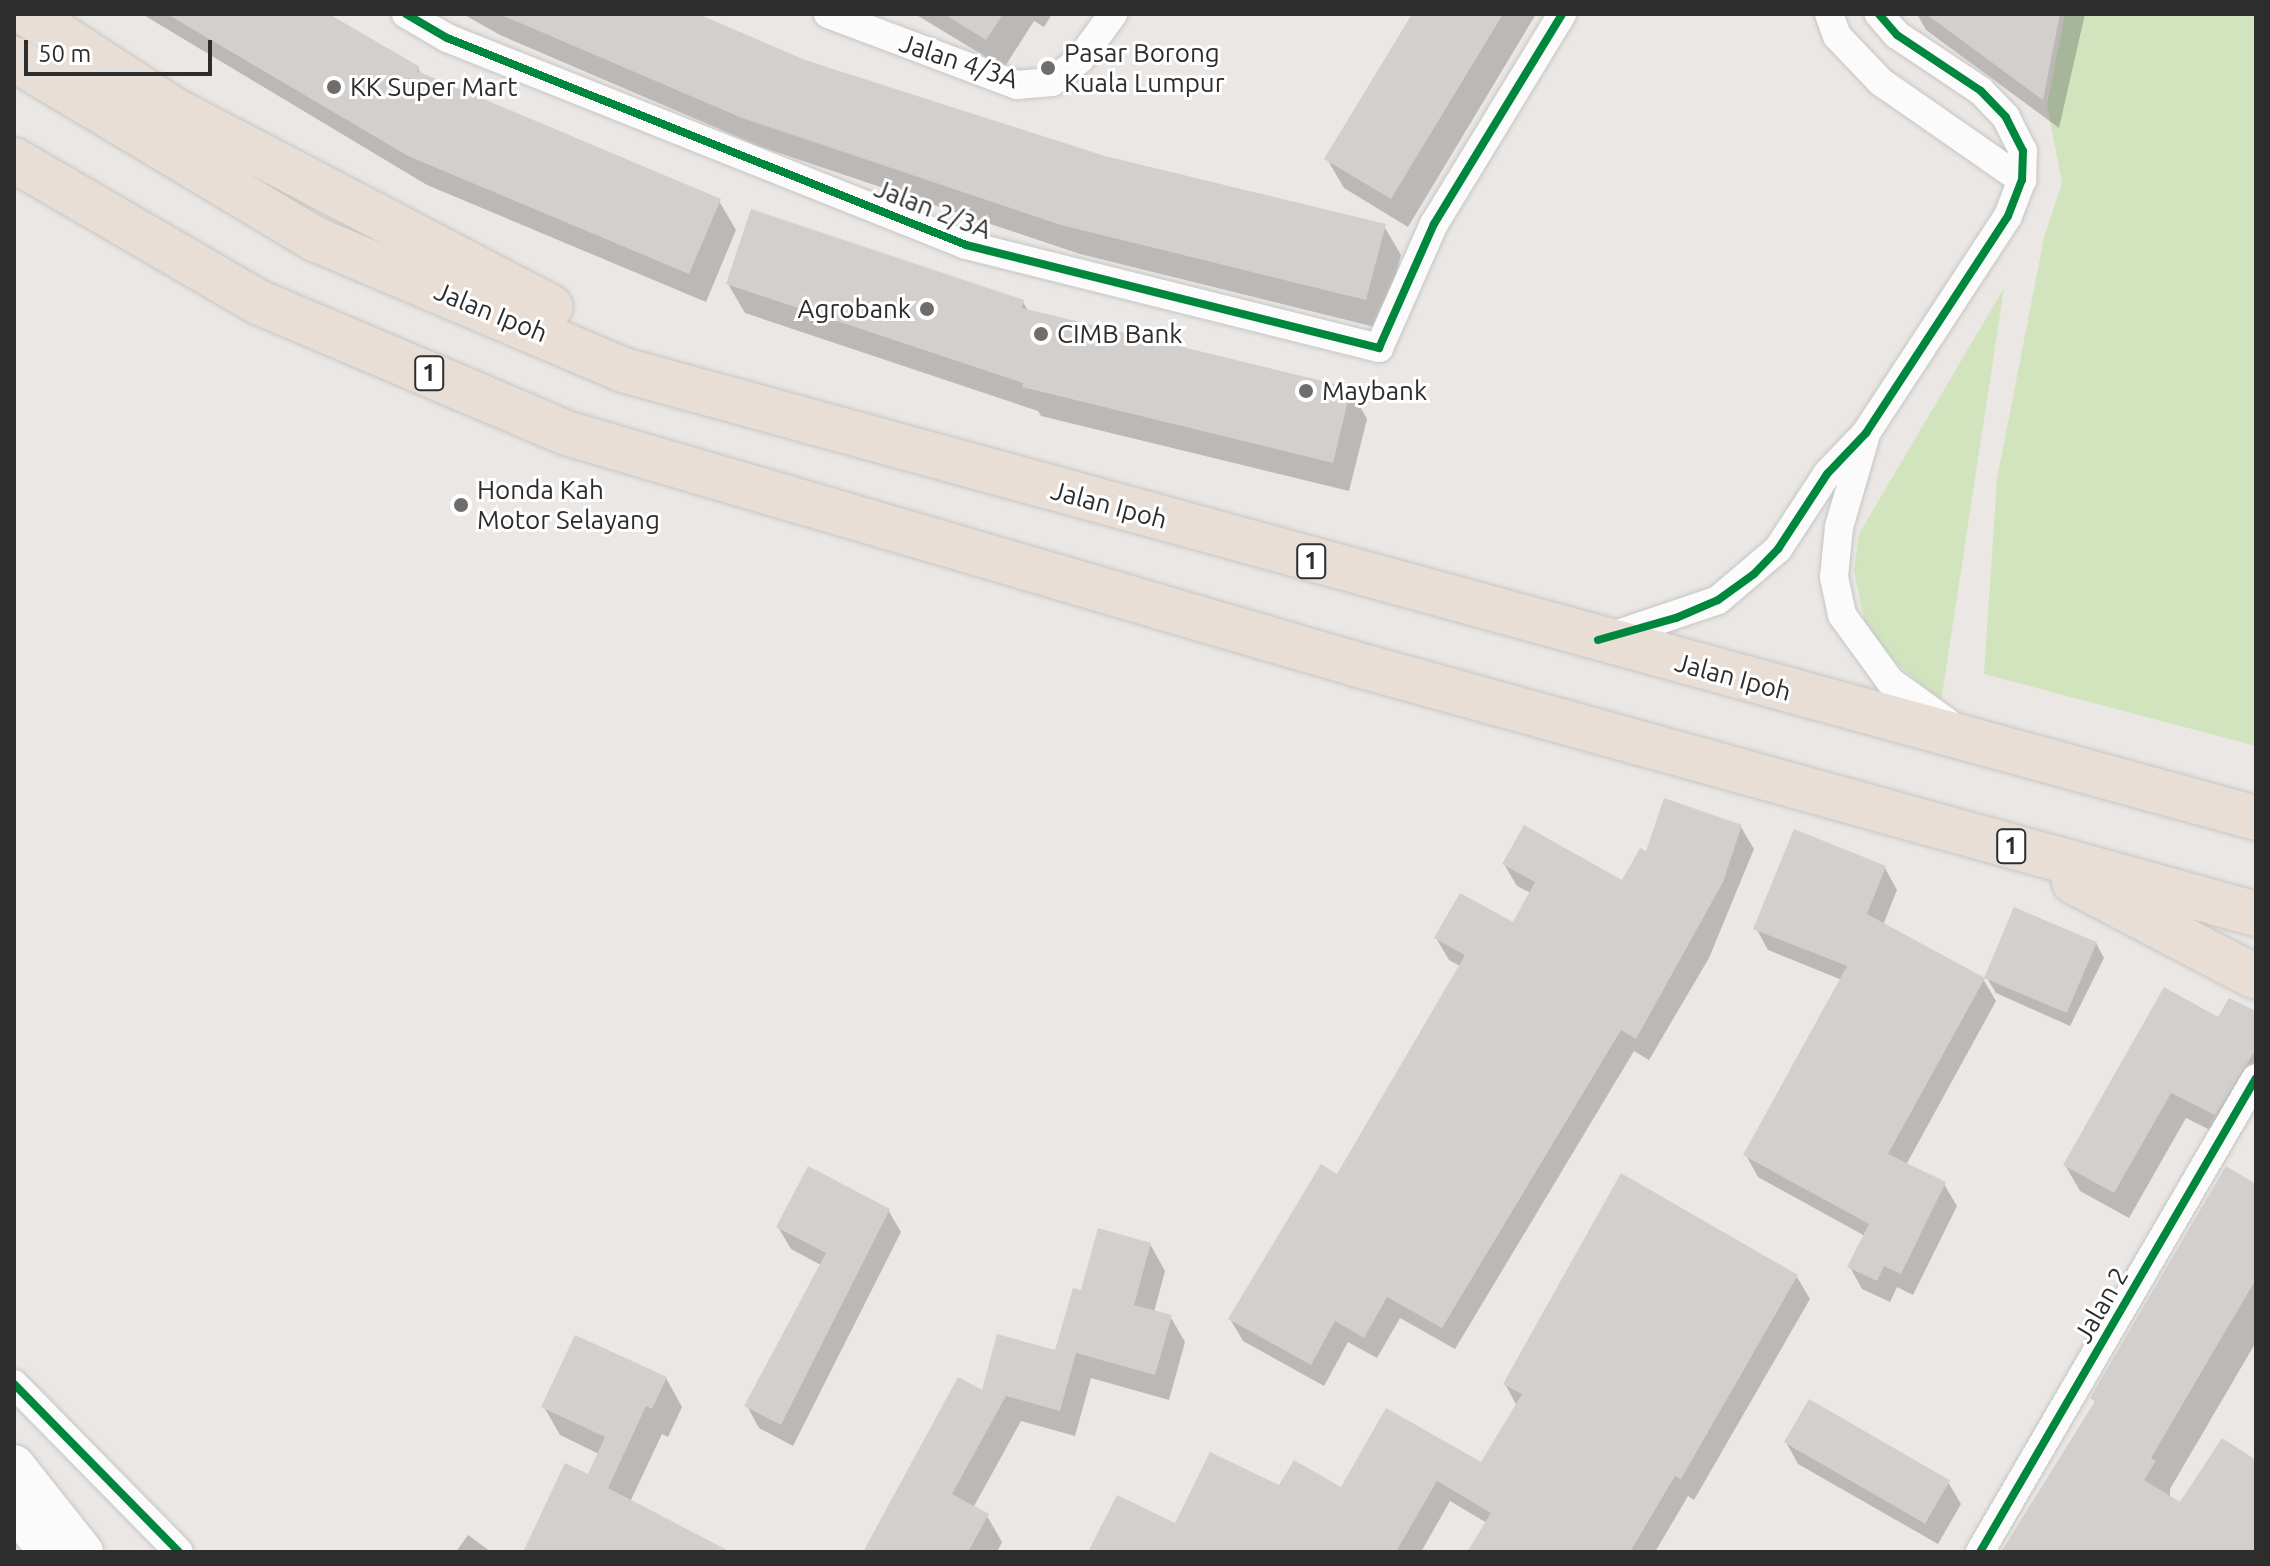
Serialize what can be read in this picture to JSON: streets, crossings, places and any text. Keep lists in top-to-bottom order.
{
  "streets": {
    "highway": ["Jalan Ipoh", "1"],
    "street": ["Jalan 4/3A", "Jalan 2/3A", "Jalan 2"]
  },
  "places": [
    "Pasar Borong Kuala Lumpur",
    "KK Super Mart",
    "Agrobank",
    "CIMB Bank",
    "Maybank",
    "Honda Kah Motor Selayang"
  ],
  "scale_bar": "50 m"
}
